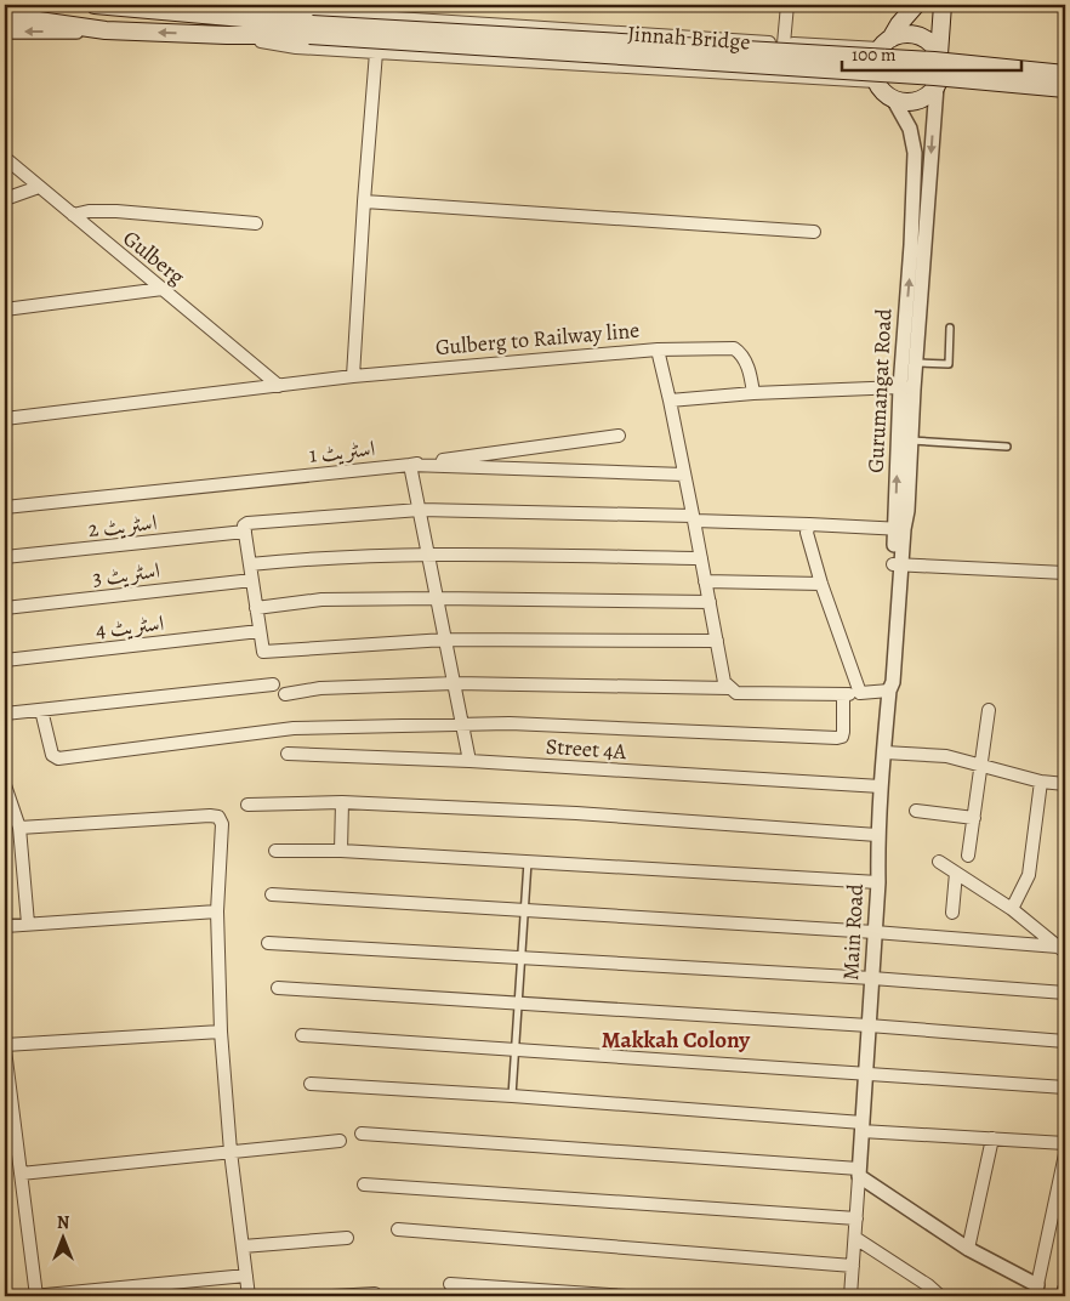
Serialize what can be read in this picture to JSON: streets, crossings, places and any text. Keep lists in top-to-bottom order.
{
  "streets": {
    "main road": ["Jinnah Bridge"],
    "street": [
      "Gulberg",
      "Gulberg to Railway line",
      "Gurumangat Road",
      "اسٹریٹ 1",
      "اسٹریٹ 2",
      "اسٹریٹ 3",
      "اسٹریٹ 4",
      "Street 4A",
      "Main Road"
    ]
  },
  "crossings": [
    ["Gulberg", "Gulberg to Railway line"],
    ["Gulberg to Railway line", "اسٹریٹ 1"],
    ["Gurumangat Road", "Main Road"],
    ["Street 4A", "Main Road"]
  ],
  "districts": ["Makkah Colony"],
  "scale_bar": "100 m",
  "north": "top"
}
